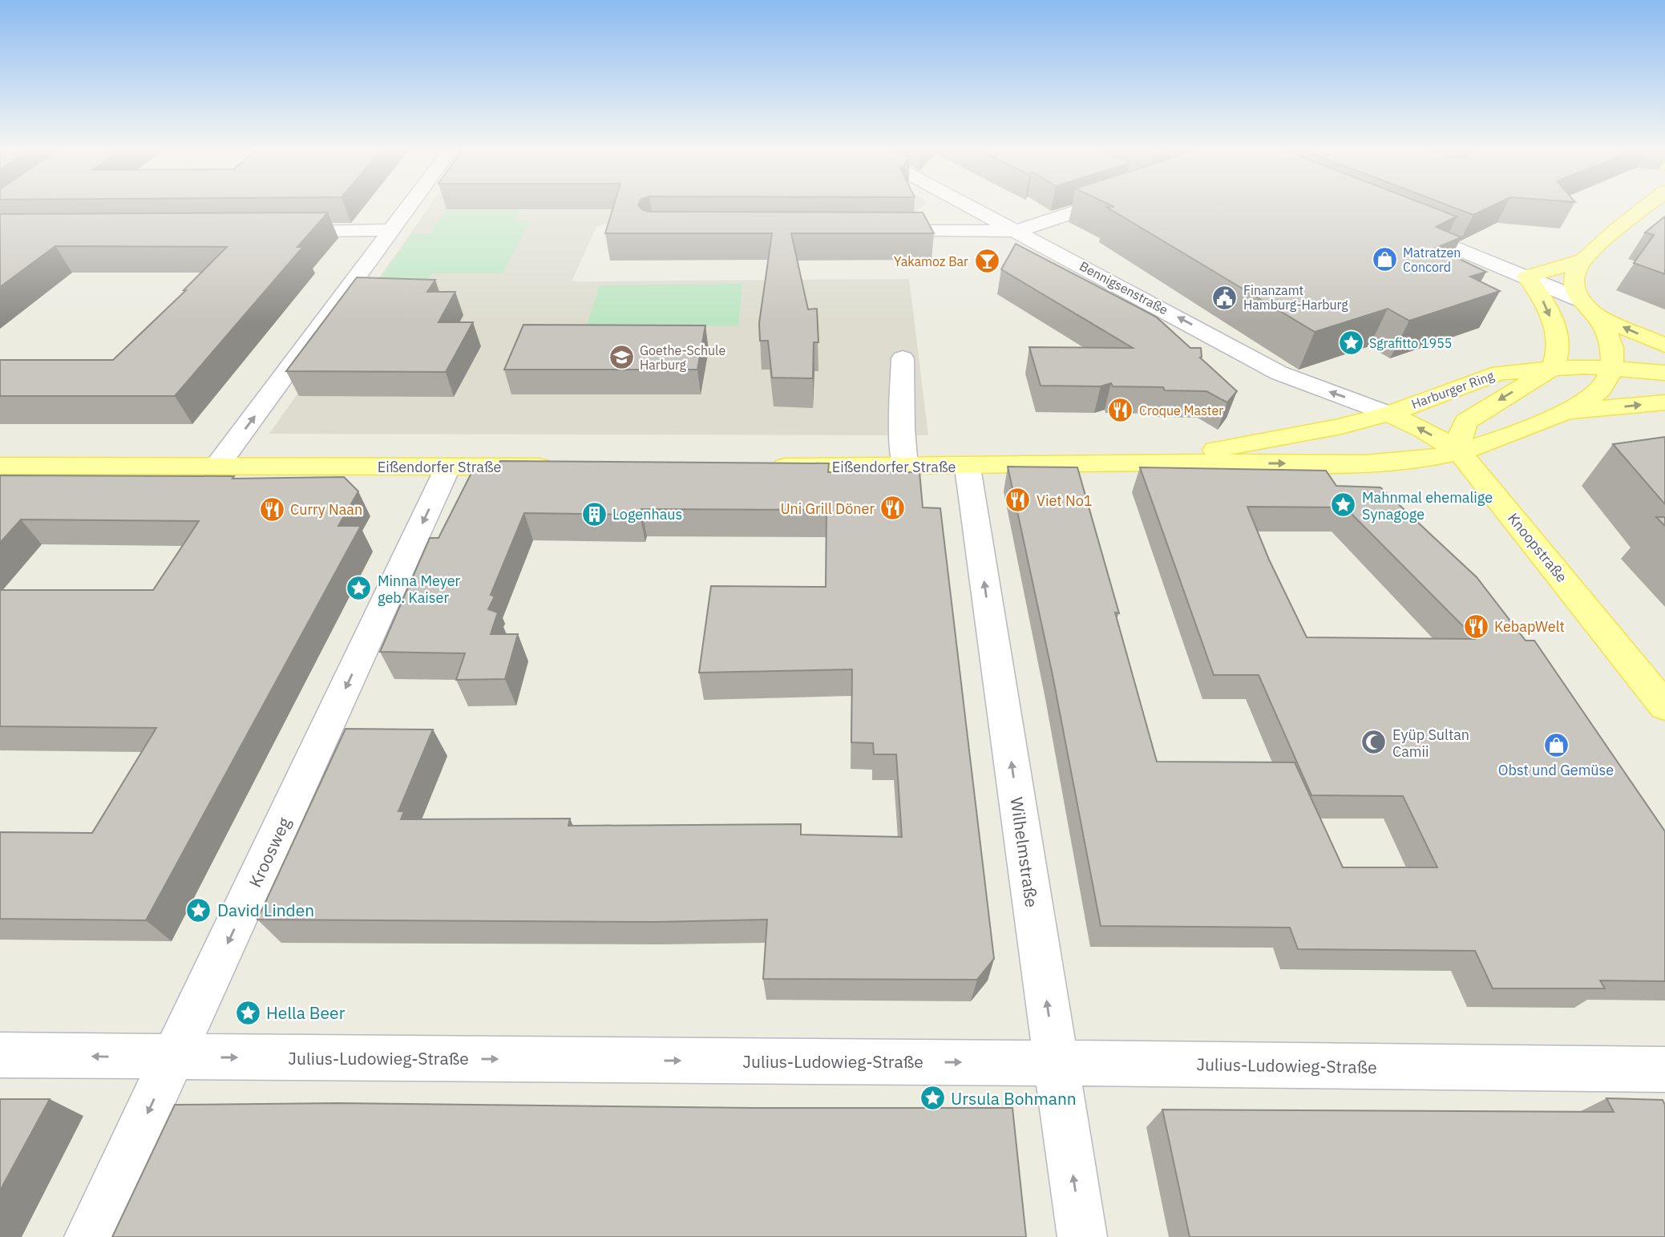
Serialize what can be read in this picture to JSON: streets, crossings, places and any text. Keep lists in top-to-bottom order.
{
  "streets": {
    "main road": ["Harburger Ring", "Eißendorfer Straße", "Knoopstraße"],
    "street": [
      "Bennigsenstraße",
      "Kroosweg",
      "Wilhelmstraße",
      "Julius-Ludowieg-Straße"
    ]
  },
  "crossings": [
    ["Bennigsenstraße", "Harburger Ring"],
    ["Bennigsenstraße", "Eißendorfer Straße"],
    ["Bennigsenstraße", "Knoopstraße"],
    ["Harburger Ring", "Eißendorfer Straße"],
    ["Harburger Ring", "Knoopstraße"],
    ["Eißendorfer Straße", "Knoopstraße"],
    ["Eißendorfer Straße", "Kroosweg"],
    ["Eißendorfer Straße", "Wilhelmstraße"],
    ["Kroosweg", "Julius-Ludowieg-Straße"],
    ["Wilhelmstraße", "Julius-Ludowieg-Straße"]
  ],
  "one_way": ["Bennigsenstraße", "Kroosweg", "Wilhelmstraße"],
  "places": {
    "shop": ["Matratzen Concord", "Obst und Gemüse"],
    "bar": ["Yakamoz Bar"],
    "public building": ["Finanzamt Hamburg-Harburg"],
    "place": [
      "Sgrafitto 1955",
      "Mahnmal ehemalige Synagoge",
      "Minna Meyer geb. Kaiser",
      "David Linden",
      "Hella Beer",
      "Ursula Bohmann"
    ],
    "school or university": ["Goethe-Schule Harburg"],
    "restaurant": [
      "Croque Master",
      "Viet No1",
      "Uni Grill Döner",
      "Curry Naan",
      "KebapWelt"
    ],
    "building": ["Logenhaus"],
    "mosque": ["Eyüp Sultan Camii"]
  }
}
